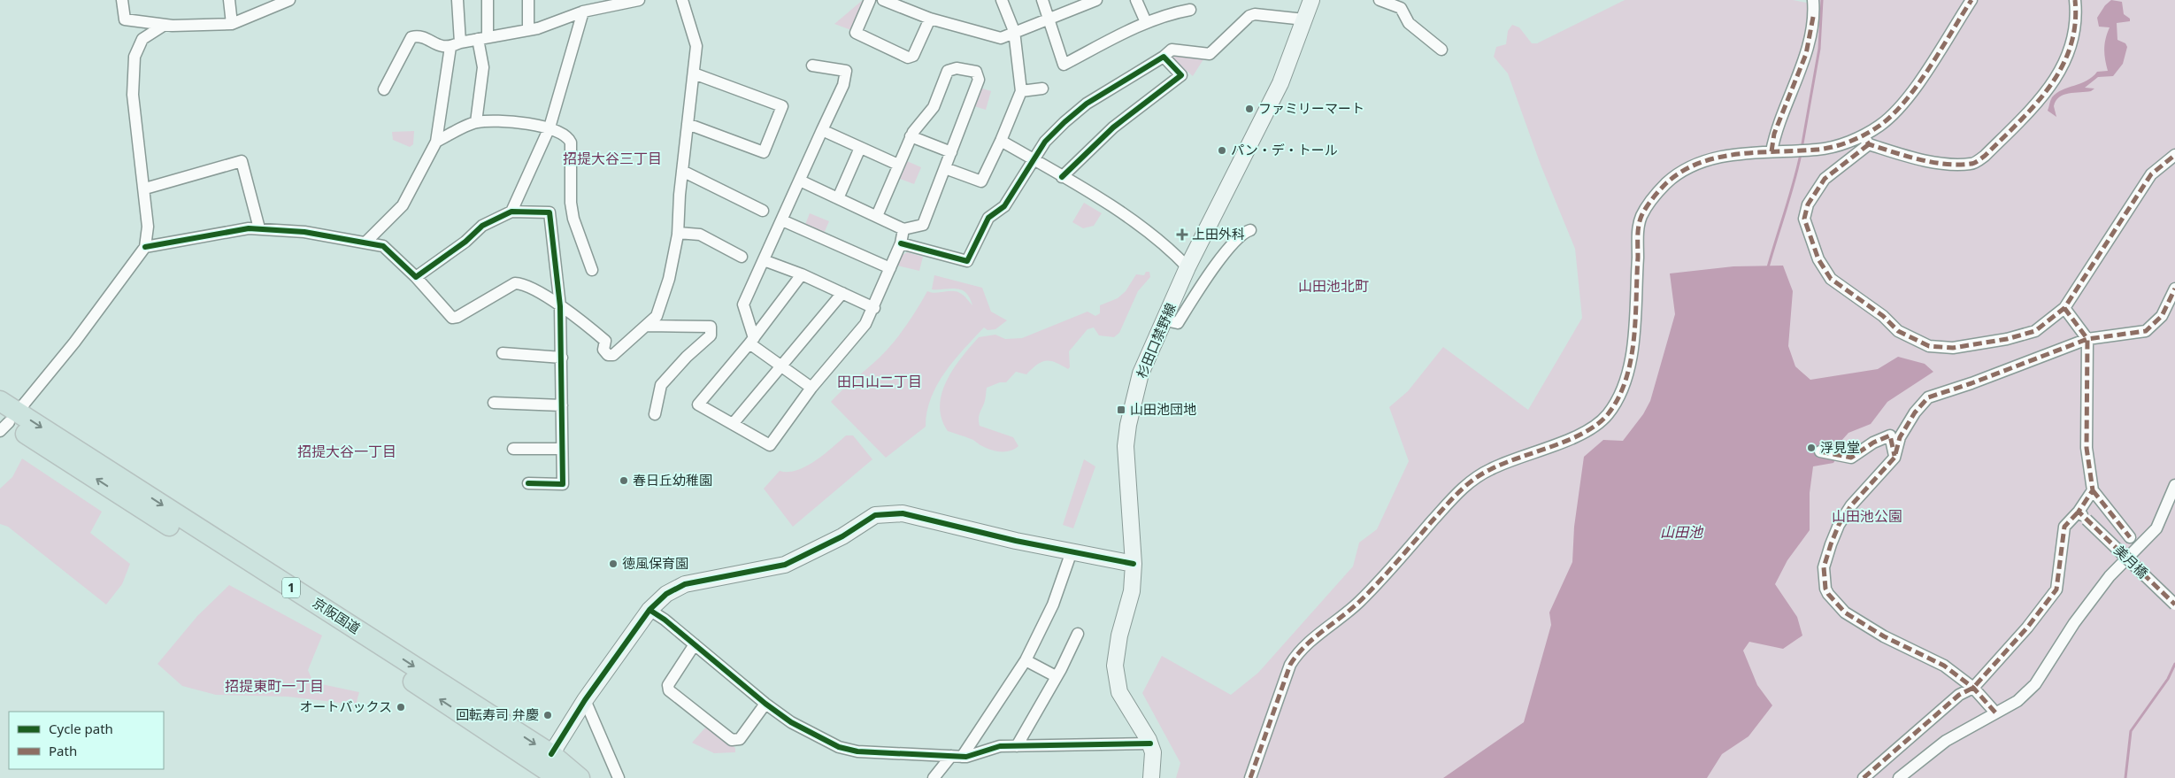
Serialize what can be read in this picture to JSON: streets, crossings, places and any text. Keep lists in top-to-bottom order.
{
  "streets": {
    "highway": ["1", "京阪国道"],
    "main road": ["杉田口禁野線"],
    "street": ["美月橋"]
  },
  "districts": [
    "招提大谷三丁目",
    "山田池北町",
    "田口山二丁目",
    "招提大谷一丁目",
    "山田池公園",
    "招提東町一丁目"
  ],
  "water": ["山田池"],
  "places": {
    "other": [
      "ファミリーマート",
      "パン・デ・トール",
      "浮見堂",
      "春日丘幼稚園",
      "徳風保育園",
      "オートバックス",
      "回転寿司 弁慶"
    ],
    "health": ["上田外科"],
    "transit": ["山田池団地"]
  },
  "legend": ["Cycle path", "Path"]
}
